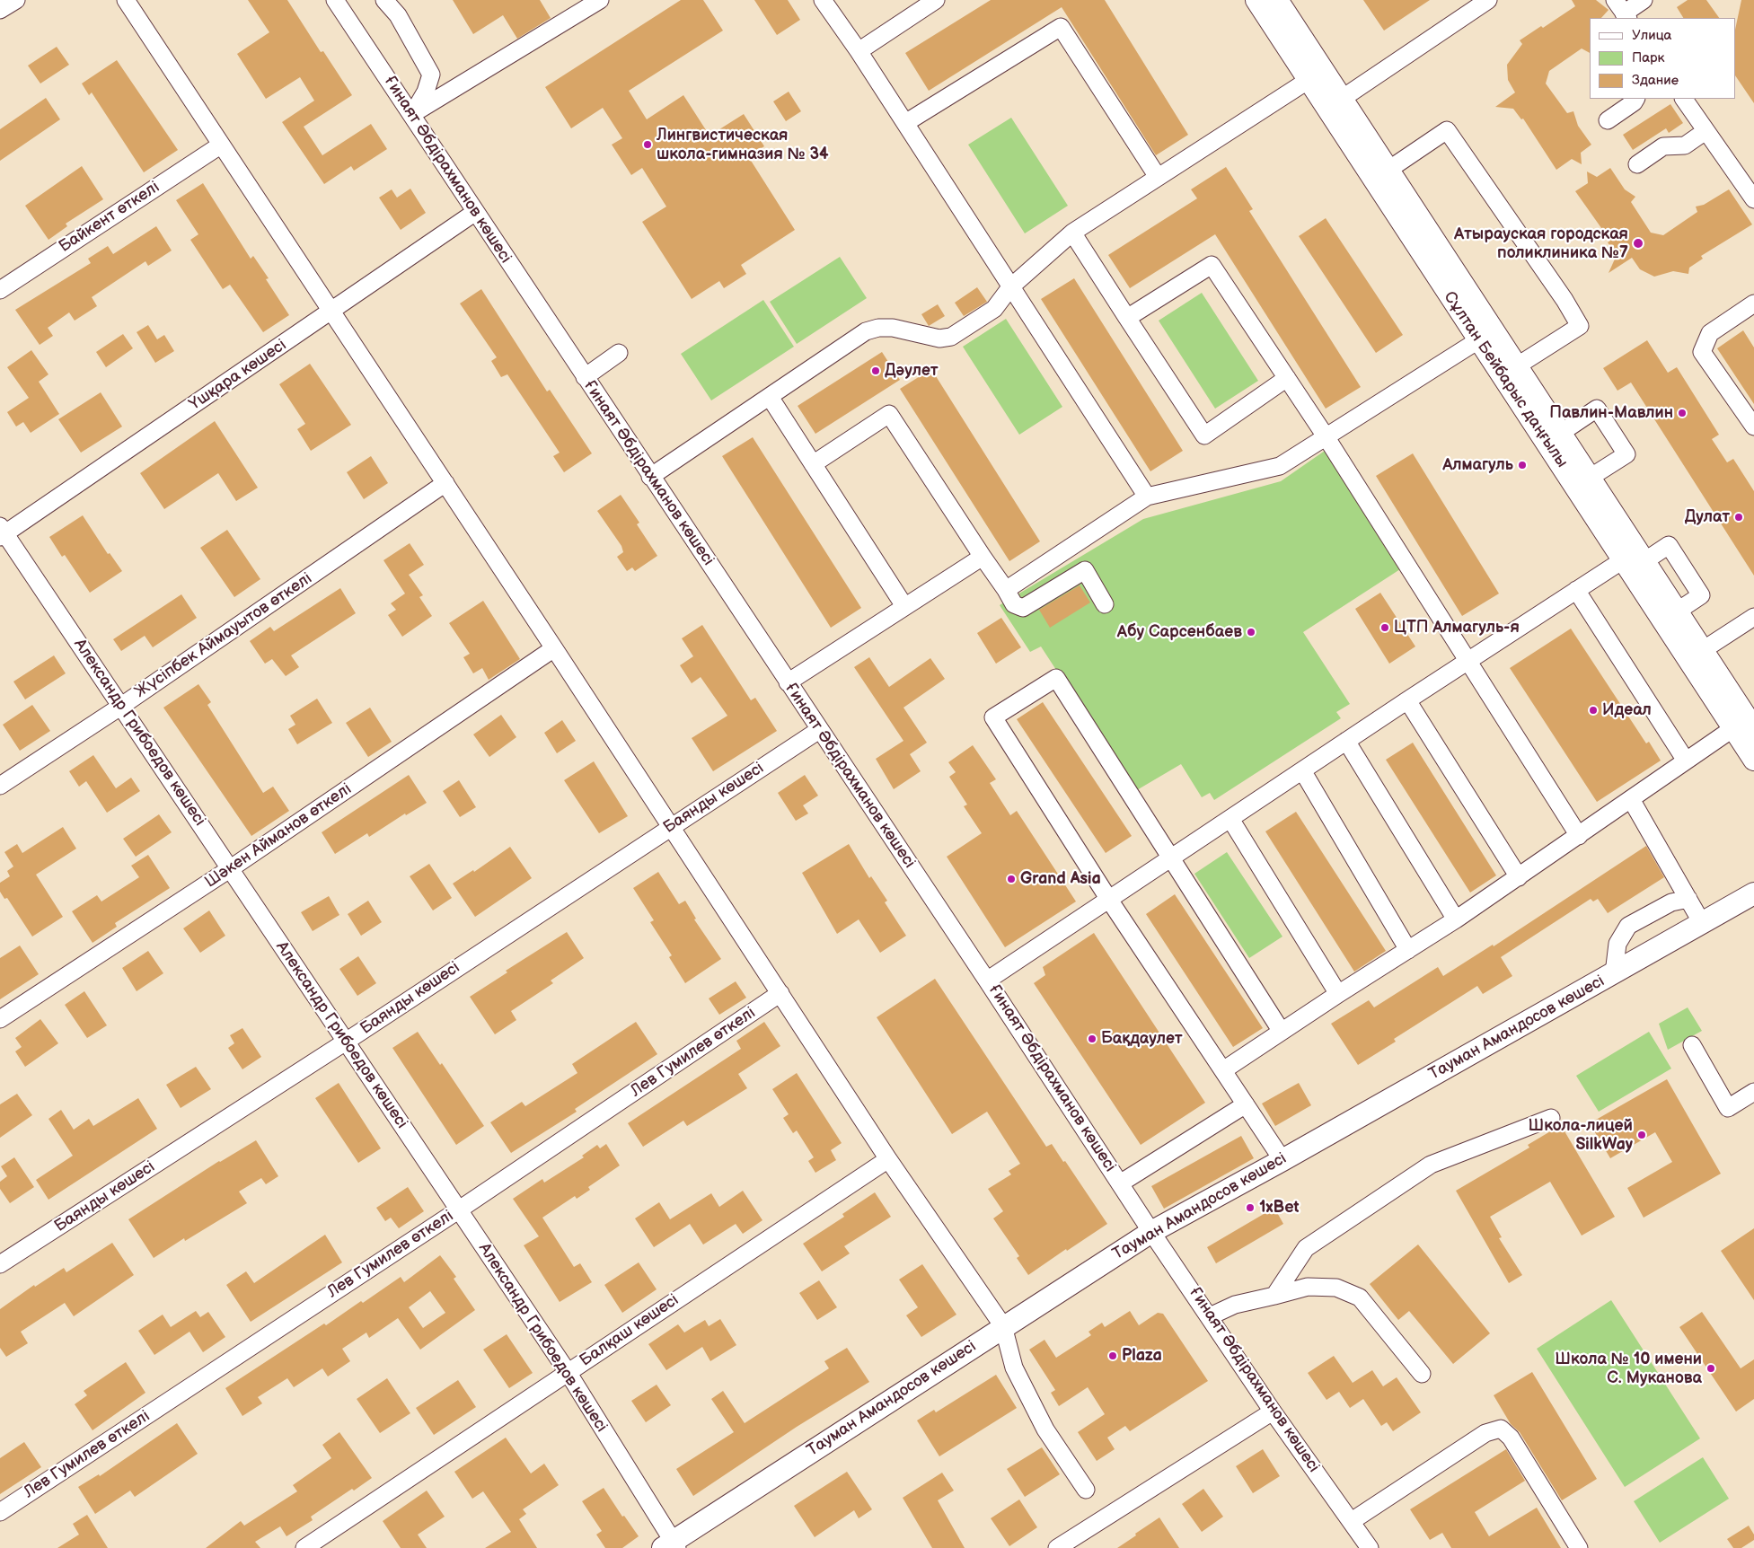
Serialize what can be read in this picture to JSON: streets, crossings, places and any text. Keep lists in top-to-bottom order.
{
  "streets": {
    "main road": ["Сұлтан Бейбарыс даңғылы", "Тауман Амандосов көшесі"],
    "street": [
      "Ғинаят Әбдірахманов көшесі",
      "Байкент өткелі",
      "Үшқара көшесі",
      "Жүсіпбек Аймауытов өткелі",
      "Александр Грибоедов көшесі",
      "Баянды көшесі",
      "Шәкен Айманов өткелі",
      "Лев Гумилев өткелі",
      "Балқаш көшесі"
    ]
  },
  "crossings": [
    ["Ғинаят Әбдірахманов көшесі", "Үшқара көшесі"],
    ["Ғинаят Әбдірахманов көшесі", "Баянды көшесі"],
    ["Ғинаят Әбдірахманов көшесі", "Тауман Амандосов көшесі"],
    ["Үшқара көшесі", "Александр Грибоедов көшесі"],
    ["Жүсіпбек Аймауытов өткелі", "Александр Грибоедов көшесі"],
    ["Александр Грибоедов көшесі", "Баянды көшесі"],
    ["Александр Грибоедов көшесі", "Шәкен Айманов өткелі"],
    ["Александр Грибоедов көшесі", "Тауман Амандосов көшесі"],
    ["Александр Грибоедов көшесі", "Лев Гумилев өткелі"],
    ["Александр Грибоедов көшесі", "Балқаш көшесі"]
  ],
  "places": [
    "Лингвистическая школа-гимназия № 34",
    "Атырауская городская поликлиника №7",
    "Дәулет",
    "Павлин-Мавлин",
    "Алмагуль",
    "Дулат",
    "ЦТП Алмагуль-я",
    "Абу Сарсенбаев",
    "Идеал",
    "Grand Asia",
    "Бақдаулет",
    "Школа-лицей SilkWay",
    "1xBet",
    "Plaza",
    "Школа № 10 имени С. Муканова"
  ],
  "legend": ["Улица", "Парк", "Здание"]
}
